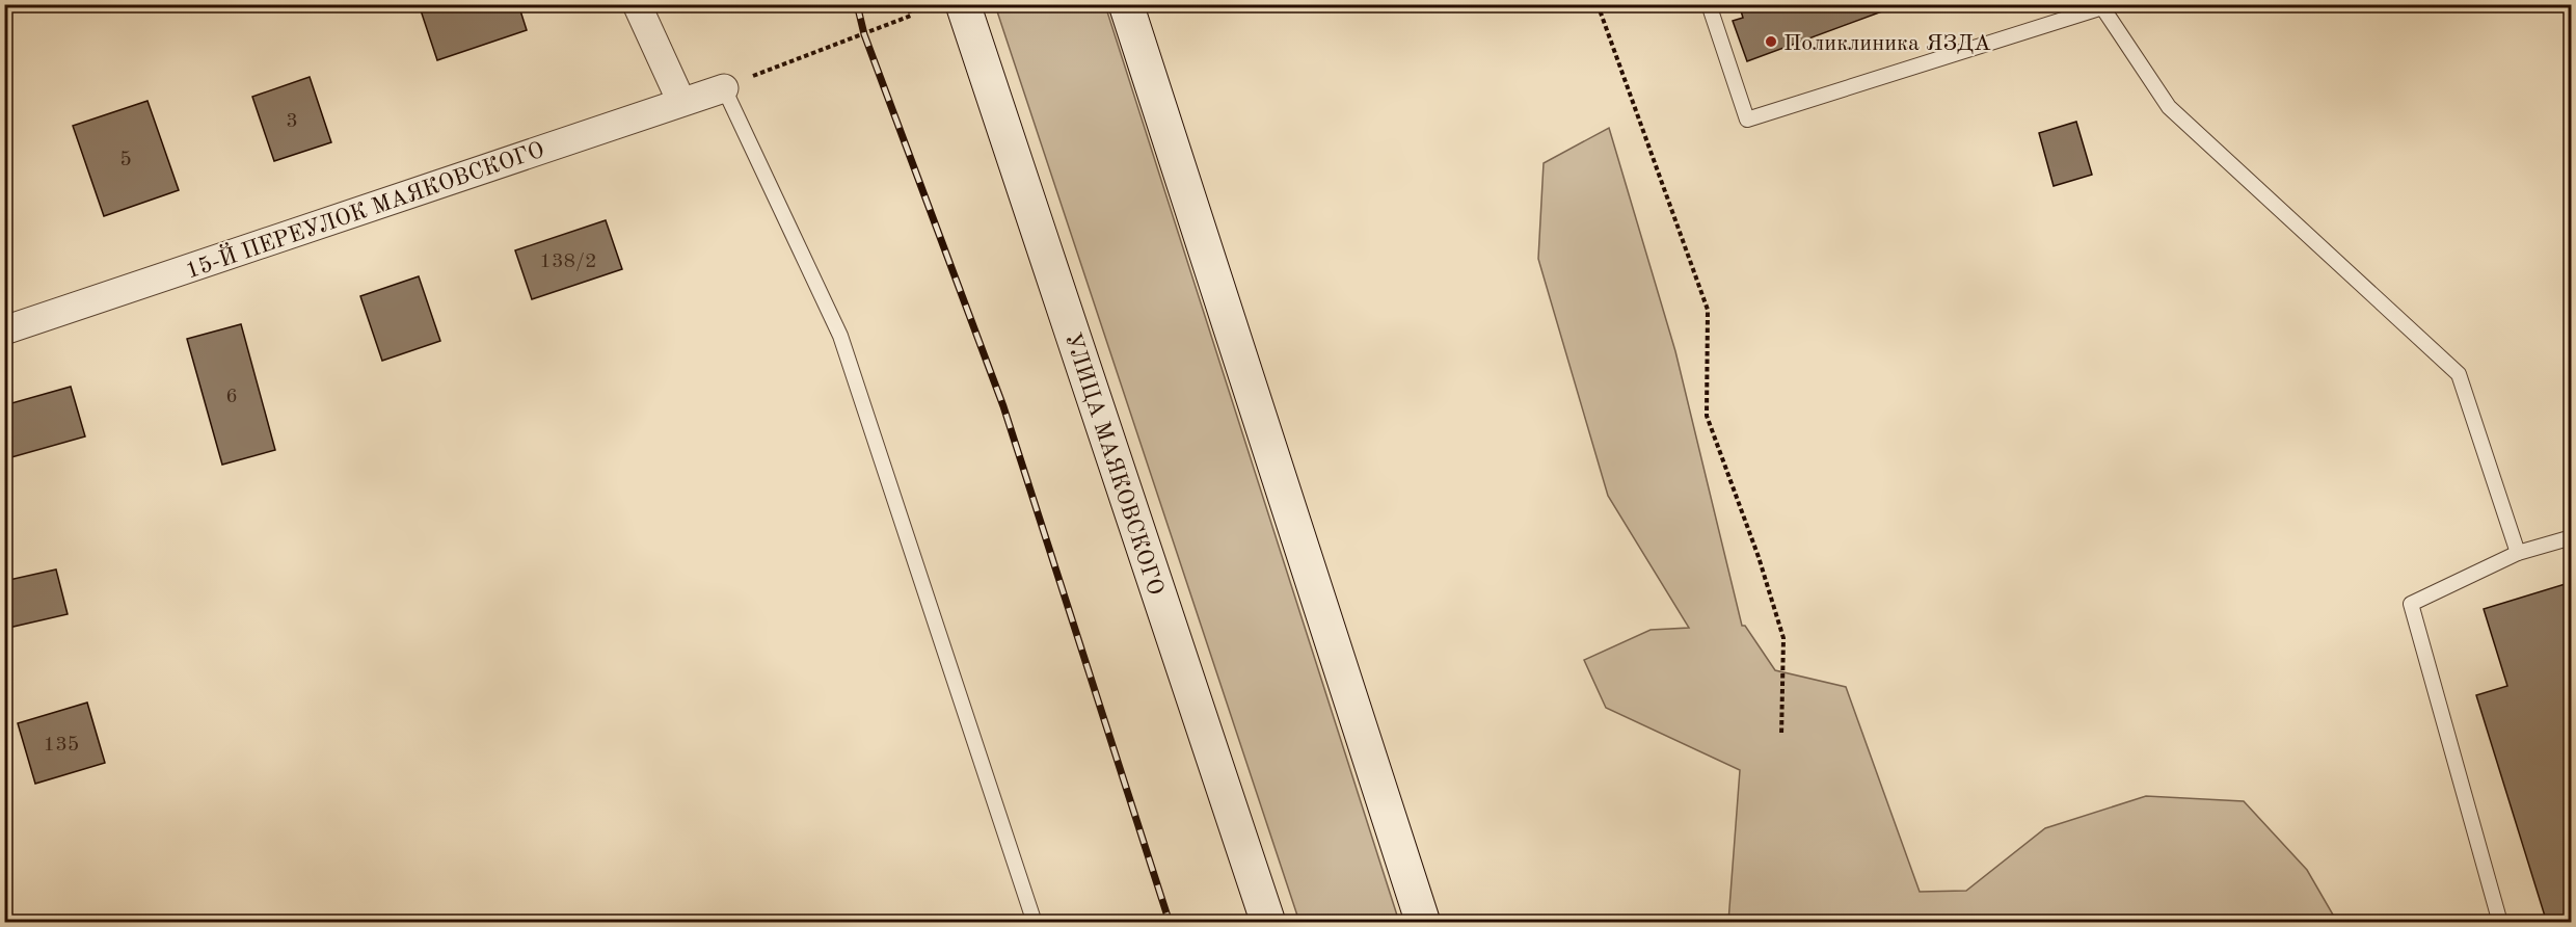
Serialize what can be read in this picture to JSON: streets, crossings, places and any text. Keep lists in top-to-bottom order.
{
  "streets": {
    "main road": ["УЛИЦА МАЯКОВСКОГО"],
    "street": ["15-Й ПЕРЕУЛОК МАЯКОВСКОГО"]
  },
  "places": ["Поликлиника ЯЗДА"],
  "house_numbers": [
    "3",
    "5",
    "138/2",
    "6",
    "135"
  ]
}
